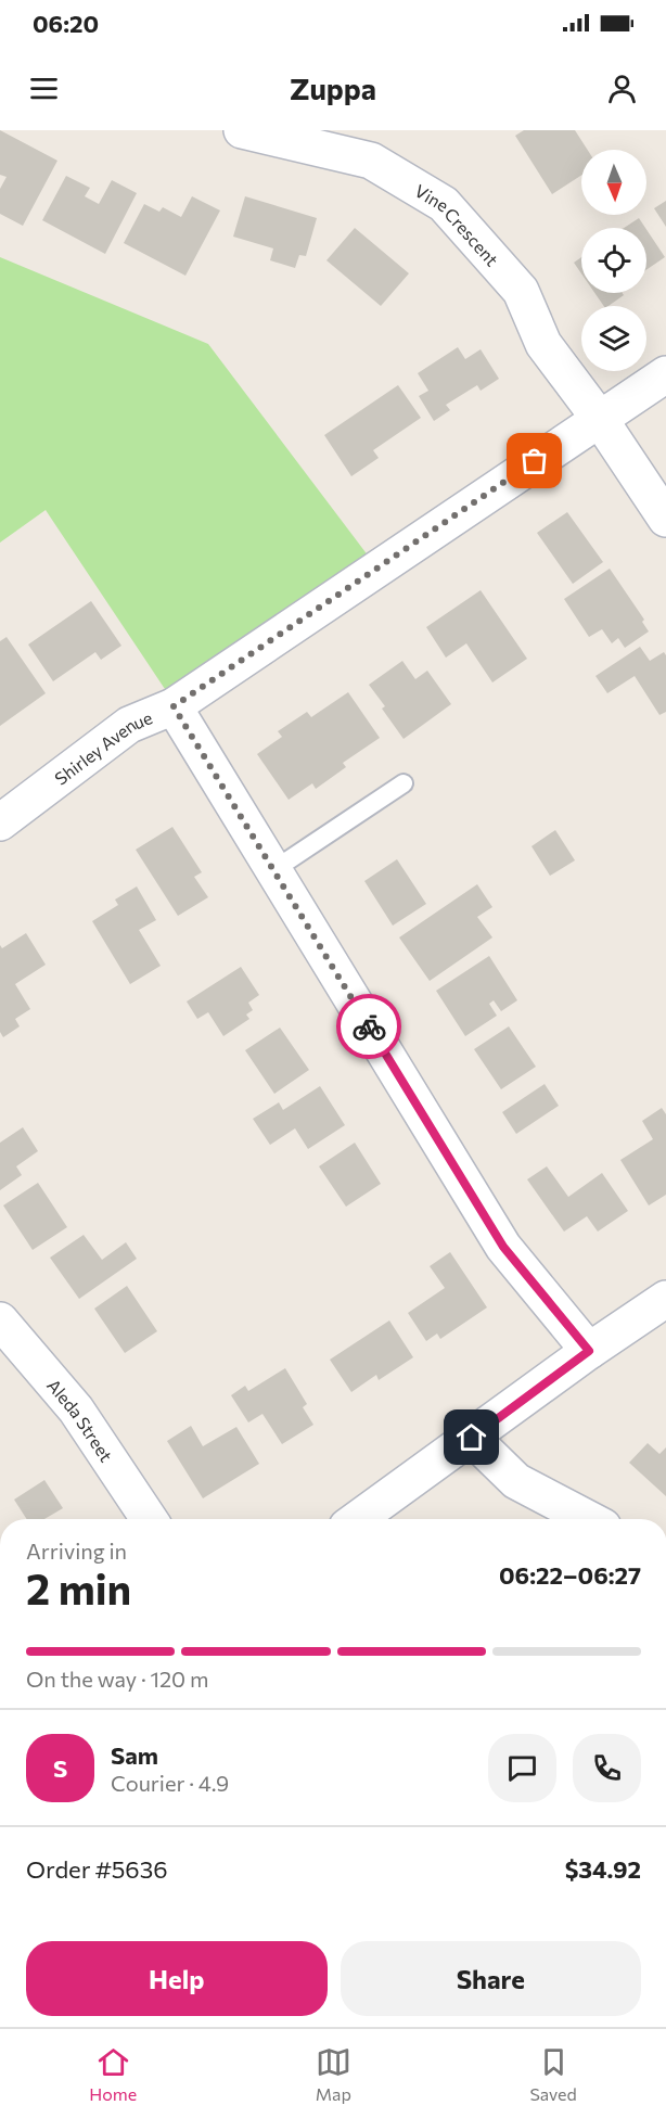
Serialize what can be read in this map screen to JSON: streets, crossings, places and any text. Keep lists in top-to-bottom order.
{
  "streets": {
    "street": ["Vine Crescent", "Shirley Avenue", "Aleda Street"]
  },
  "crossings": [
    ["Vine Crescent", "Shirley Avenue"]
  ],
  "north": "bottom",
  "page": {
    "status": "06:20",
    "header": "Zuppa",
    "heading": ["2 min", "Arriving in", "06:22–06:27"],
    "panel": [
      "Sam",
      "Courier · 4.9",
      "Order #5636",
      "$34.92"
    ],
    "bar": "On the way · 120 m",
    "round": "S",
    "buttons": ["Help", "Share"],
    "tabs": ["Home", "Map", "Saved"]
  }
}
